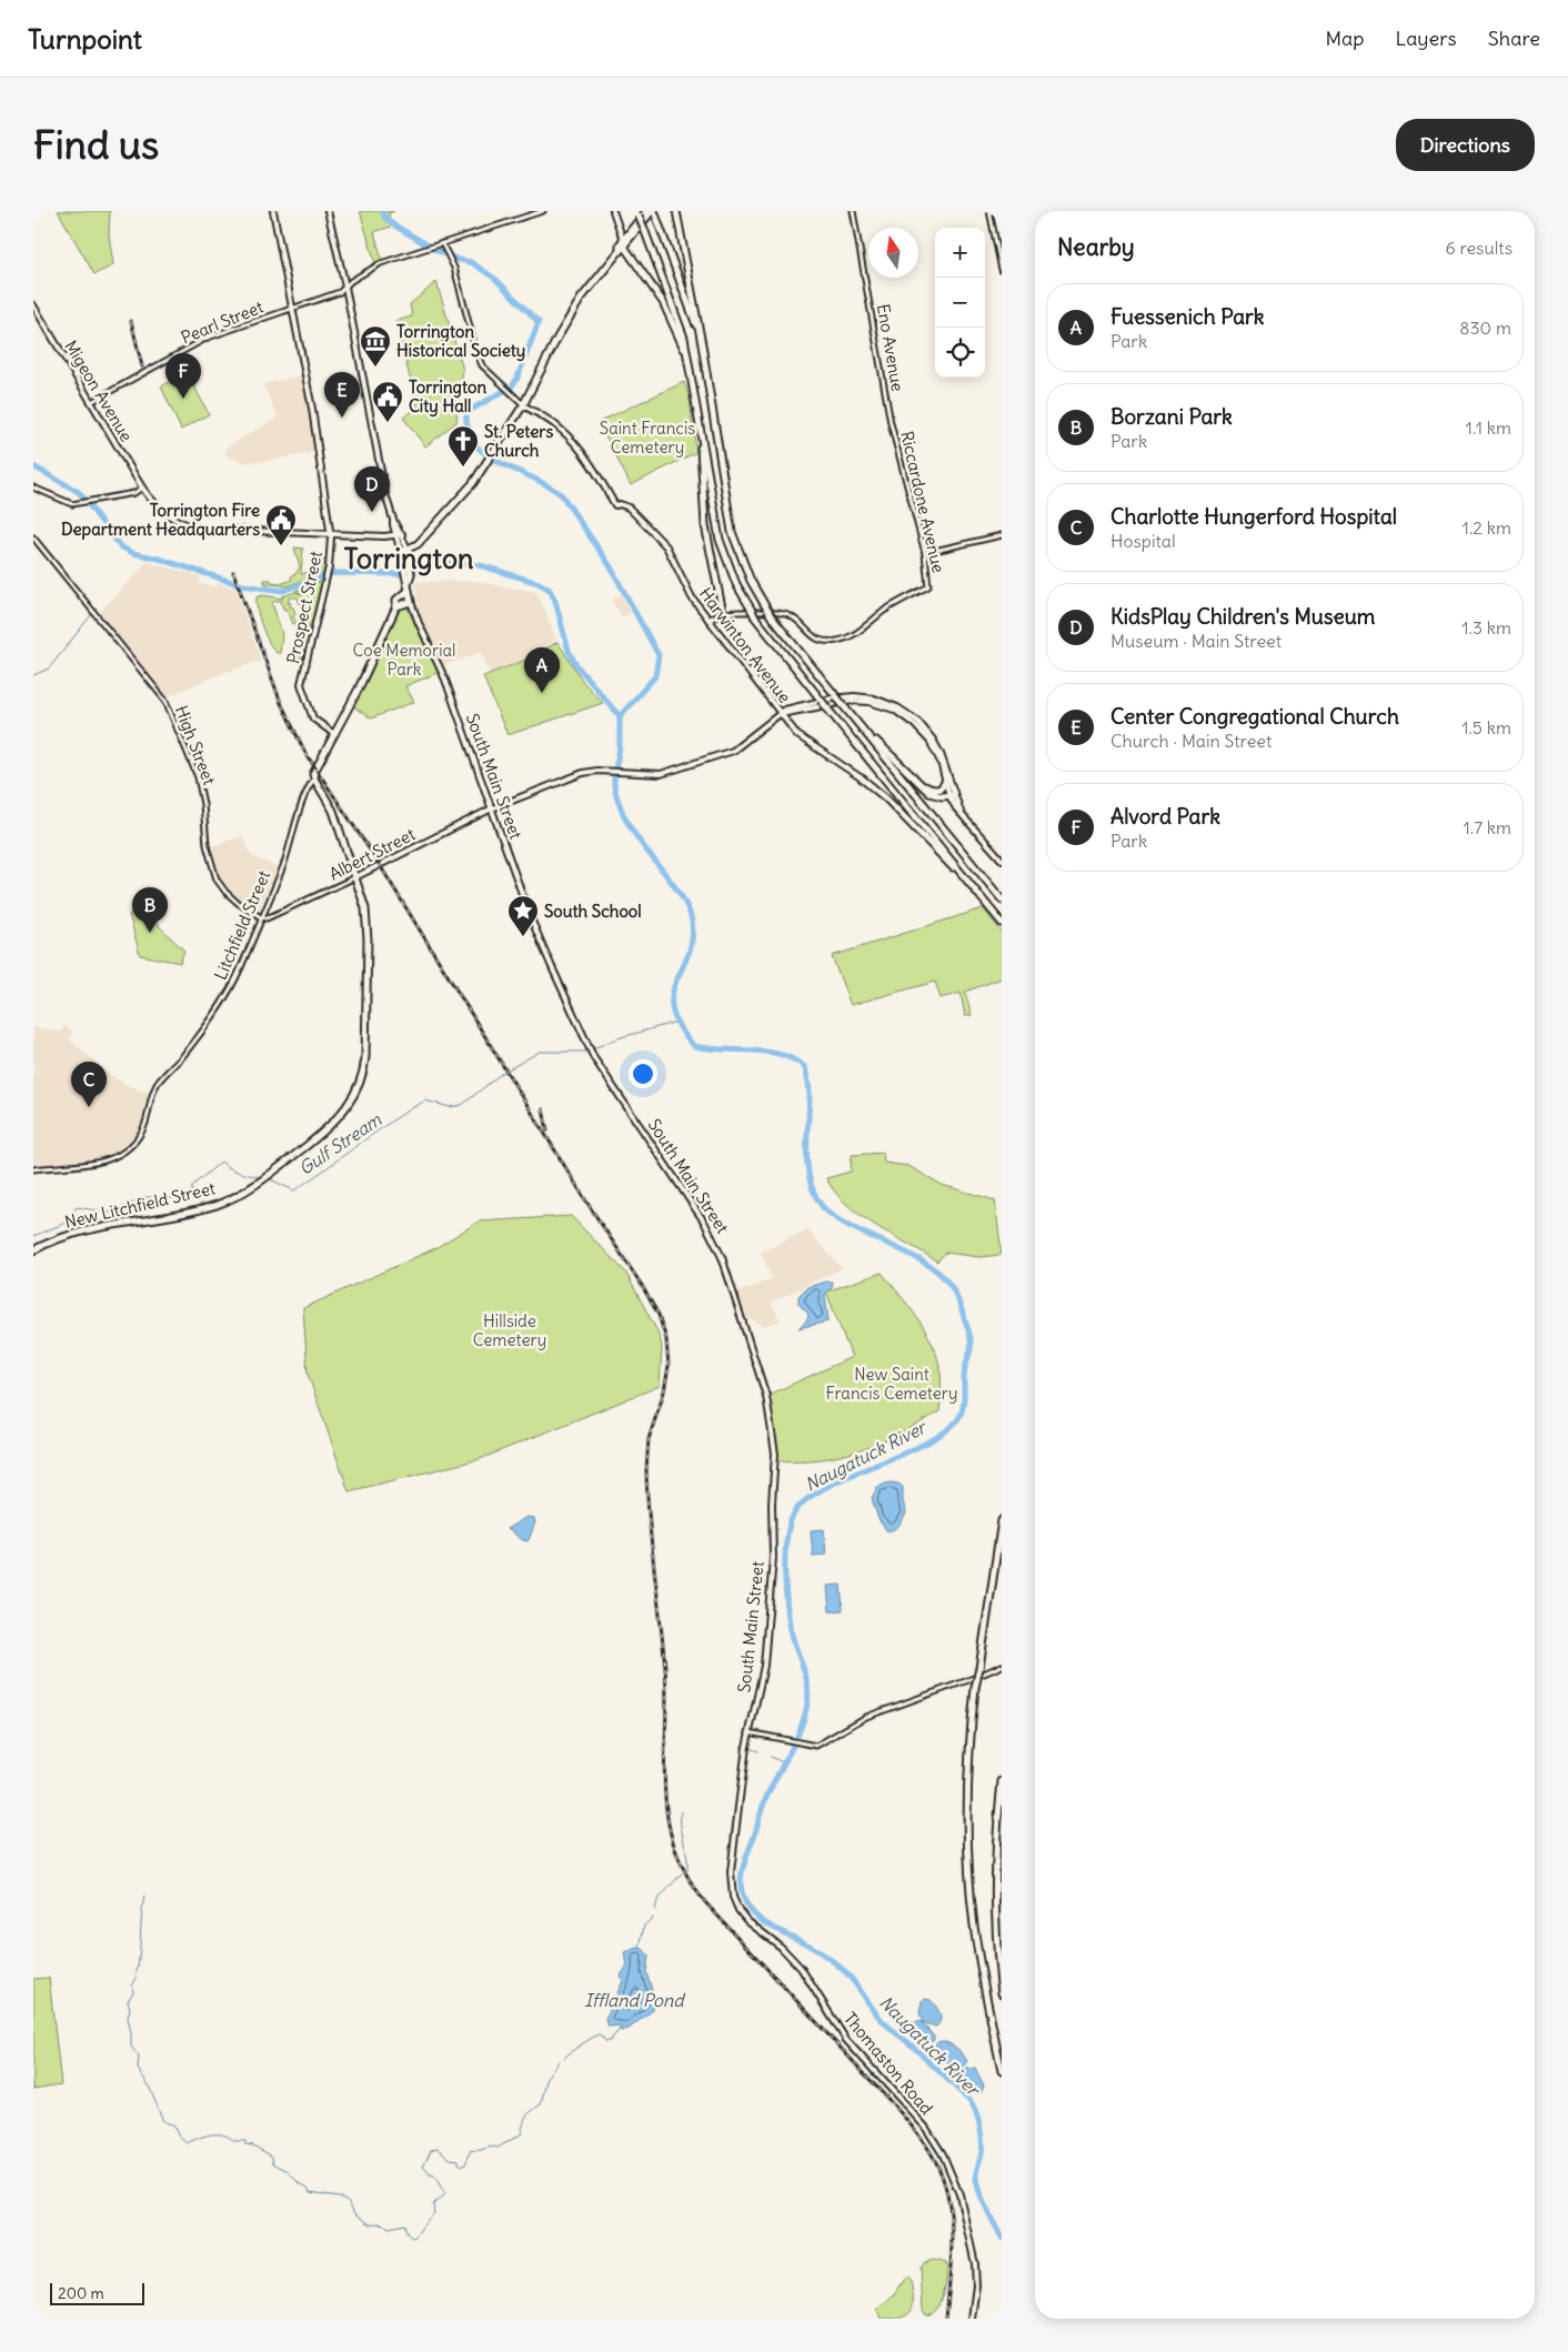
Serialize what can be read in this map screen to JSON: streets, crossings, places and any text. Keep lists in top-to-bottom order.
{
  "streets": {
    "highway": ["South Main Street", "Litchfield Street", "New Litchfield Street"],
    "main road": [
      "Migeon Avenue",
      "Prospect Street",
      "Harwinton Avenue",
      "Albert Street",
      "Thomaston Road"
    ],
    "street": [
      "Pearl Street",
      "Eno Avenue",
      "Riccardone Avenue",
      "High Street"
    ]
  },
  "crossings": [
    ["Pearl Street", "Migeon Avenue"],
    ["Pearl Street", "Prospect Street"],
    ["Eno Avenue", "Riccardone Avenue"],
    ["Migeon Avenue", "Prospect Street"],
    ["Prospect Street", "Litchfield Street"],
    ["Harwinton Avenue", "Albert Street"],
    ["High Street", "Albert Street"],
    ["High Street", "Litchfield Street"],
    ["South Main Street", "Albert Street"],
    ["South Main Street", "Litchfield Street"],
    ["South Main Street", "Thomaston Road"],
    ["Albert Street", "Litchfield Street"],
    ["Albert Street", "New Litchfield Street"],
    ["Litchfield Street", "New Litchfield Street"]
  ],
  "districts": ["Torrington"],
  "water": ["Gulf Stream", "Naugatuck River", "Iffland Pond"],
  "parks": [
    "Saint Francis Cemetery",
    "Coe Memorial Park",
    "Hillside Cemetery",
    "New Saint Francis Cemetery"
  ],
  "places": {
    "museum": ["Torrington Historical Society"],
    "public building": ["Torrington City Hall", "Torrington Fire Department Headquarters"],
    "church": ["St. Peters Church"],
    "place": ["South School"]
  },
  "scale_bar": "200 m",
  "north": "top",
  "page": {
    "header": "Turnpoint",
    "nav": ["Map", "Layers", "Share"],
    "buttons": "Directions",
    "title": "Find us",
    "heading": ["Nearby", "6 results"],
    "map_buttons": ["+", "−"],
    "list": [
      {
        "mark": "A",
        "name": "Fuessenich Park",
        "note": "Park",
        "value": "830 m"
      },
      {
        "mark": "B",
        "name": "Borzani Park",
        "note": "Park",
        "value": "1.1 km"
      },
      {
        "mark": "C",
        "name": "Charlotte Hungerford Hospital",
        "note": "Hospital",
        "value": "1.2 km"
      },
      {
        "mark": "D",
        "name": "KidsPlay Children's Museum",
        "note": "Museum · Main Street",
        "value": "1.3 km"
      },
      {
        "mark": "E",
        "name": "Center Congregational Church",
        "note": "Church · Main Street",
        "value": "1.5 km"
      },
      {
        "mark": "F",
        "name": "Alvord Park",
        "note": "Park",
        "value": "1.7 km"
      }
    ],
    "pins": [
      "F",
      "E",
      "D",
      "A",
      "B",
      "C"
    ],
    "scale": "200 m"
  }
}
